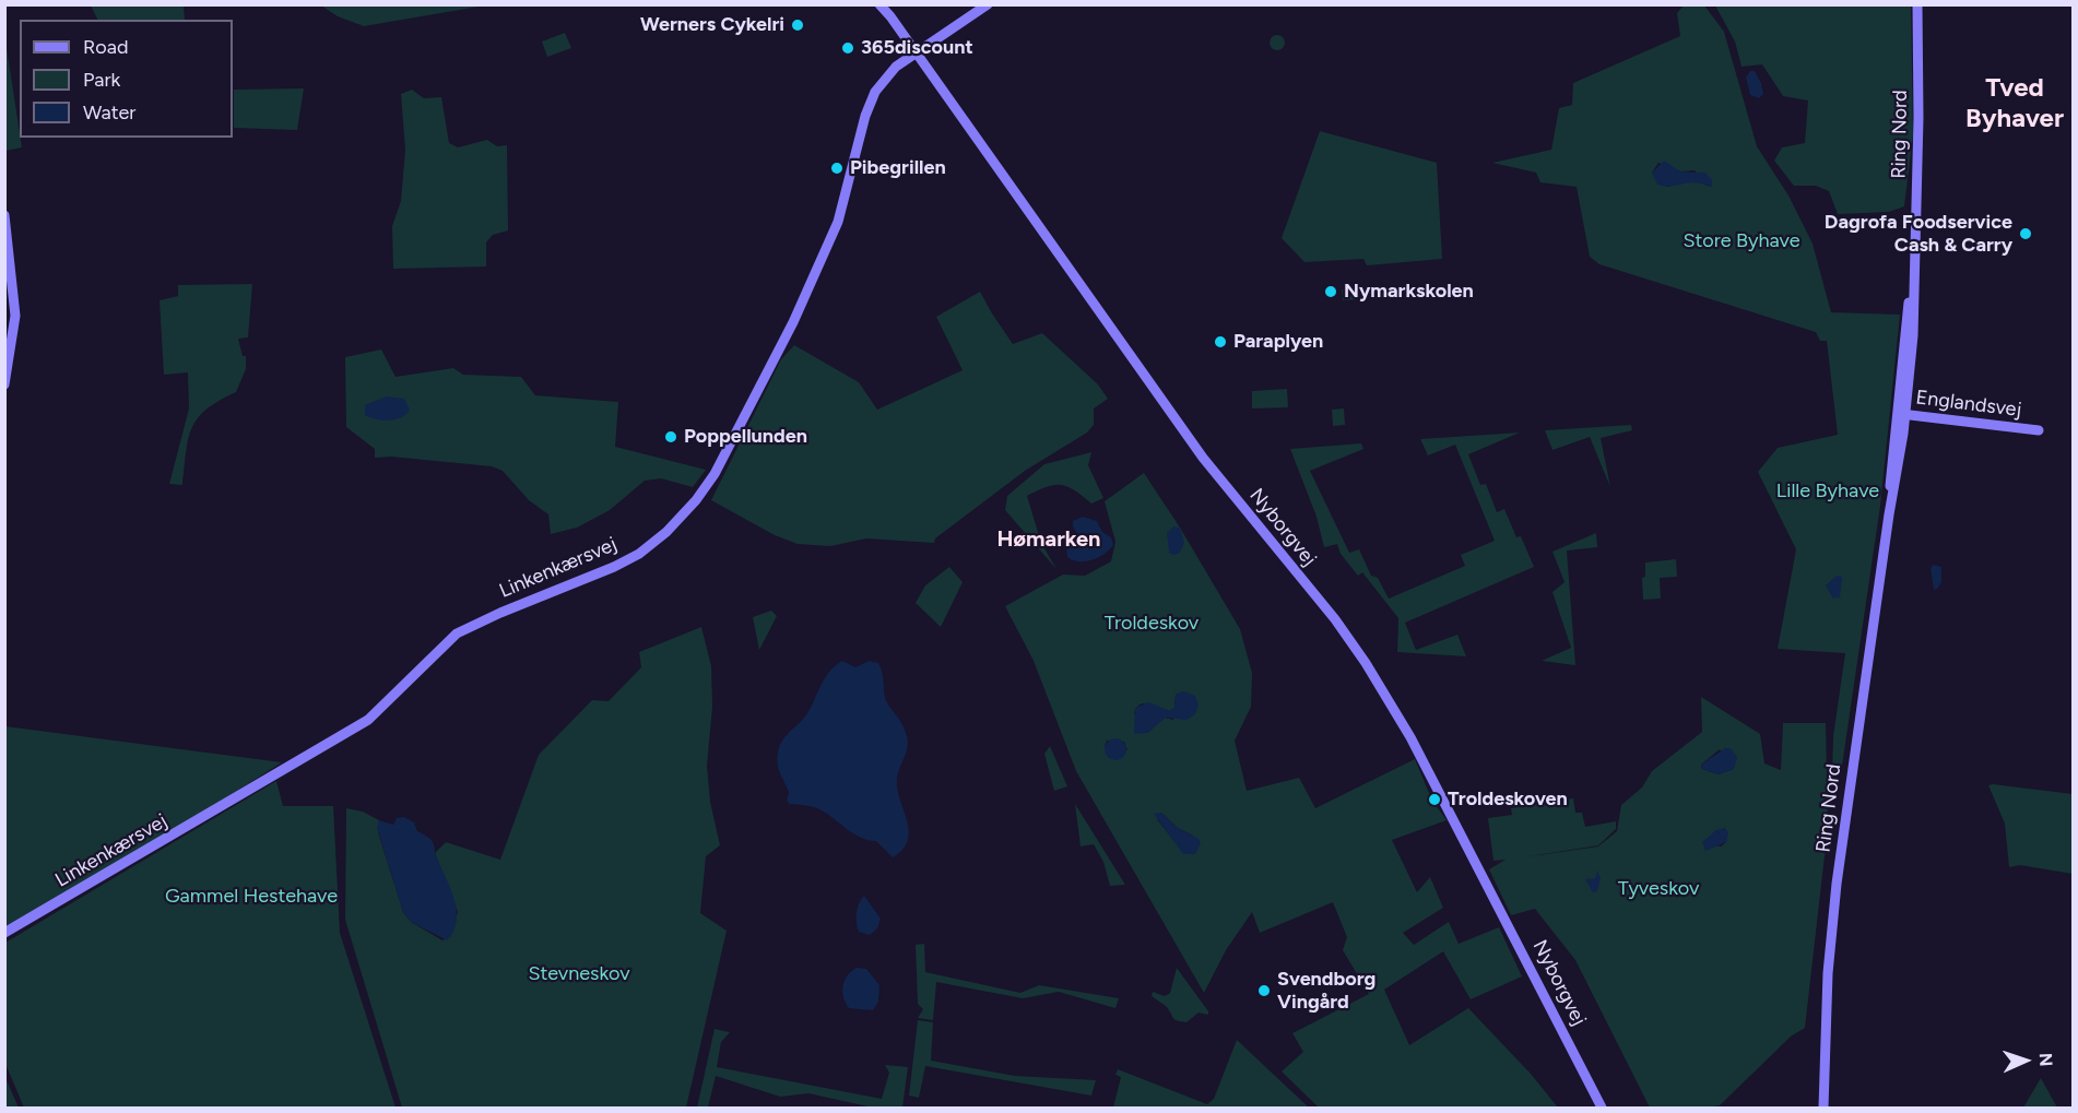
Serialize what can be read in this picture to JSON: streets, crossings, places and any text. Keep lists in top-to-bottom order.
{
  "streets": {
    "street": [
      "Ring Nord",
      "Englandsvej",
      "Nyborgvej",
      "Linkenkærsvej"
    ]
  },
  "crossings": [
    ["Ring Nord", "Englandsvej"],
    ["Nyborgvej", "Linkenkærsvej"]
  ],
  "districts": ["Tved Byhaver", "Hømarken"],
  "parks": [
    "Store Byhave",
    "Lille Byhave",
    "Troldeskov",
    "Tyveskov",
    "Gammel Hestehave",
    "Stevneskov"
  ],
  "places": [
    "Werners Cykelri",
    "365discount",
    "Pibegrillen",
    "Dagrofa Foodservice Cash & Carry",
    "Nymarkskolen",
    "Paraplyen",
    "Poppellunden",
    "Troldeskoven",
    "Svendborg Vingård"
  ],
  "legend": ["Road", "Park", "Water"],
  "north": "right"
}
